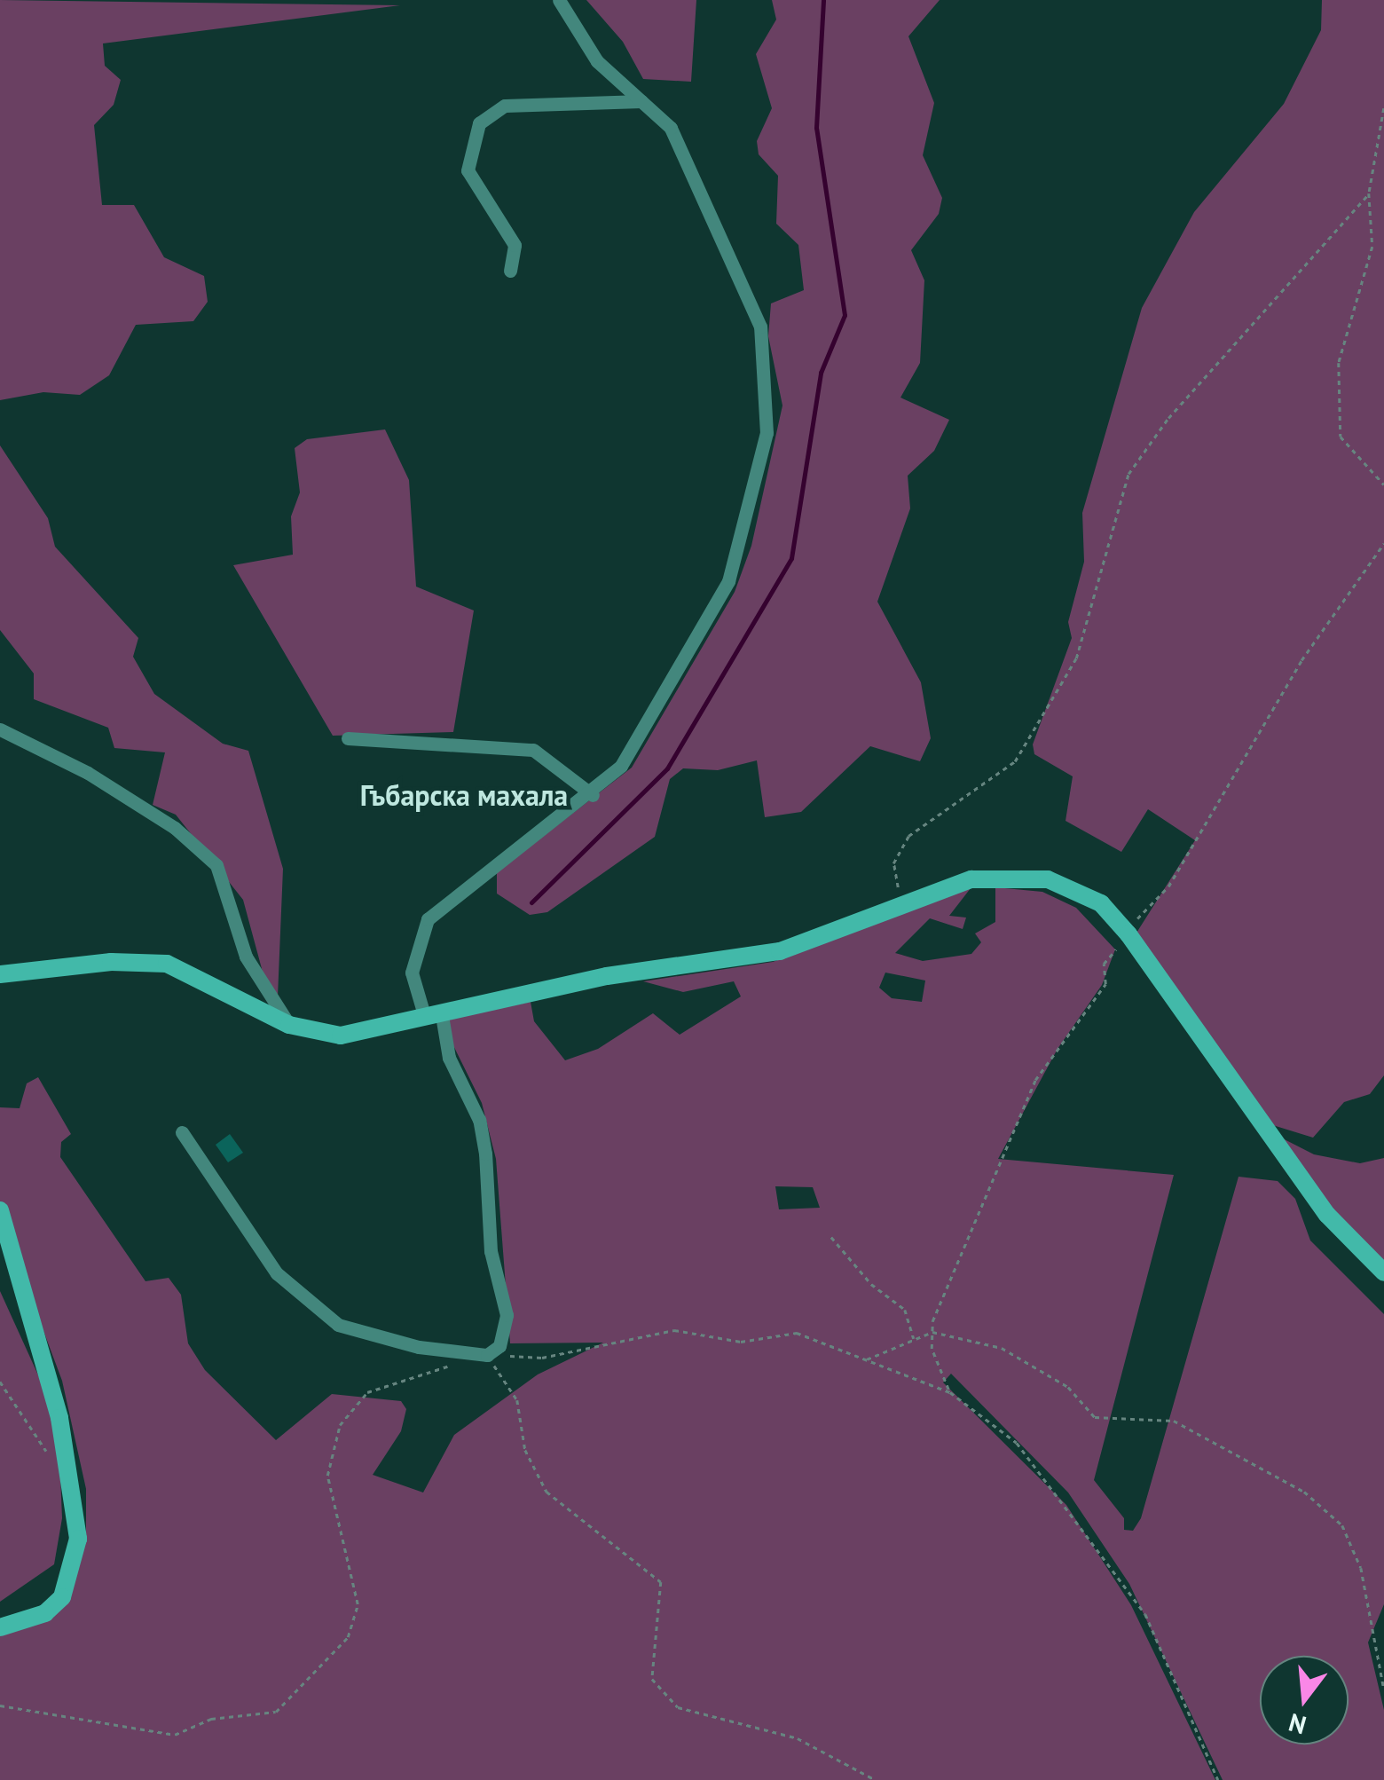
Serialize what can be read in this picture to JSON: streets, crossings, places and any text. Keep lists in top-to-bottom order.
{
  "districts": ["Гъбарска махала"],
  "north": "bottom"
}
